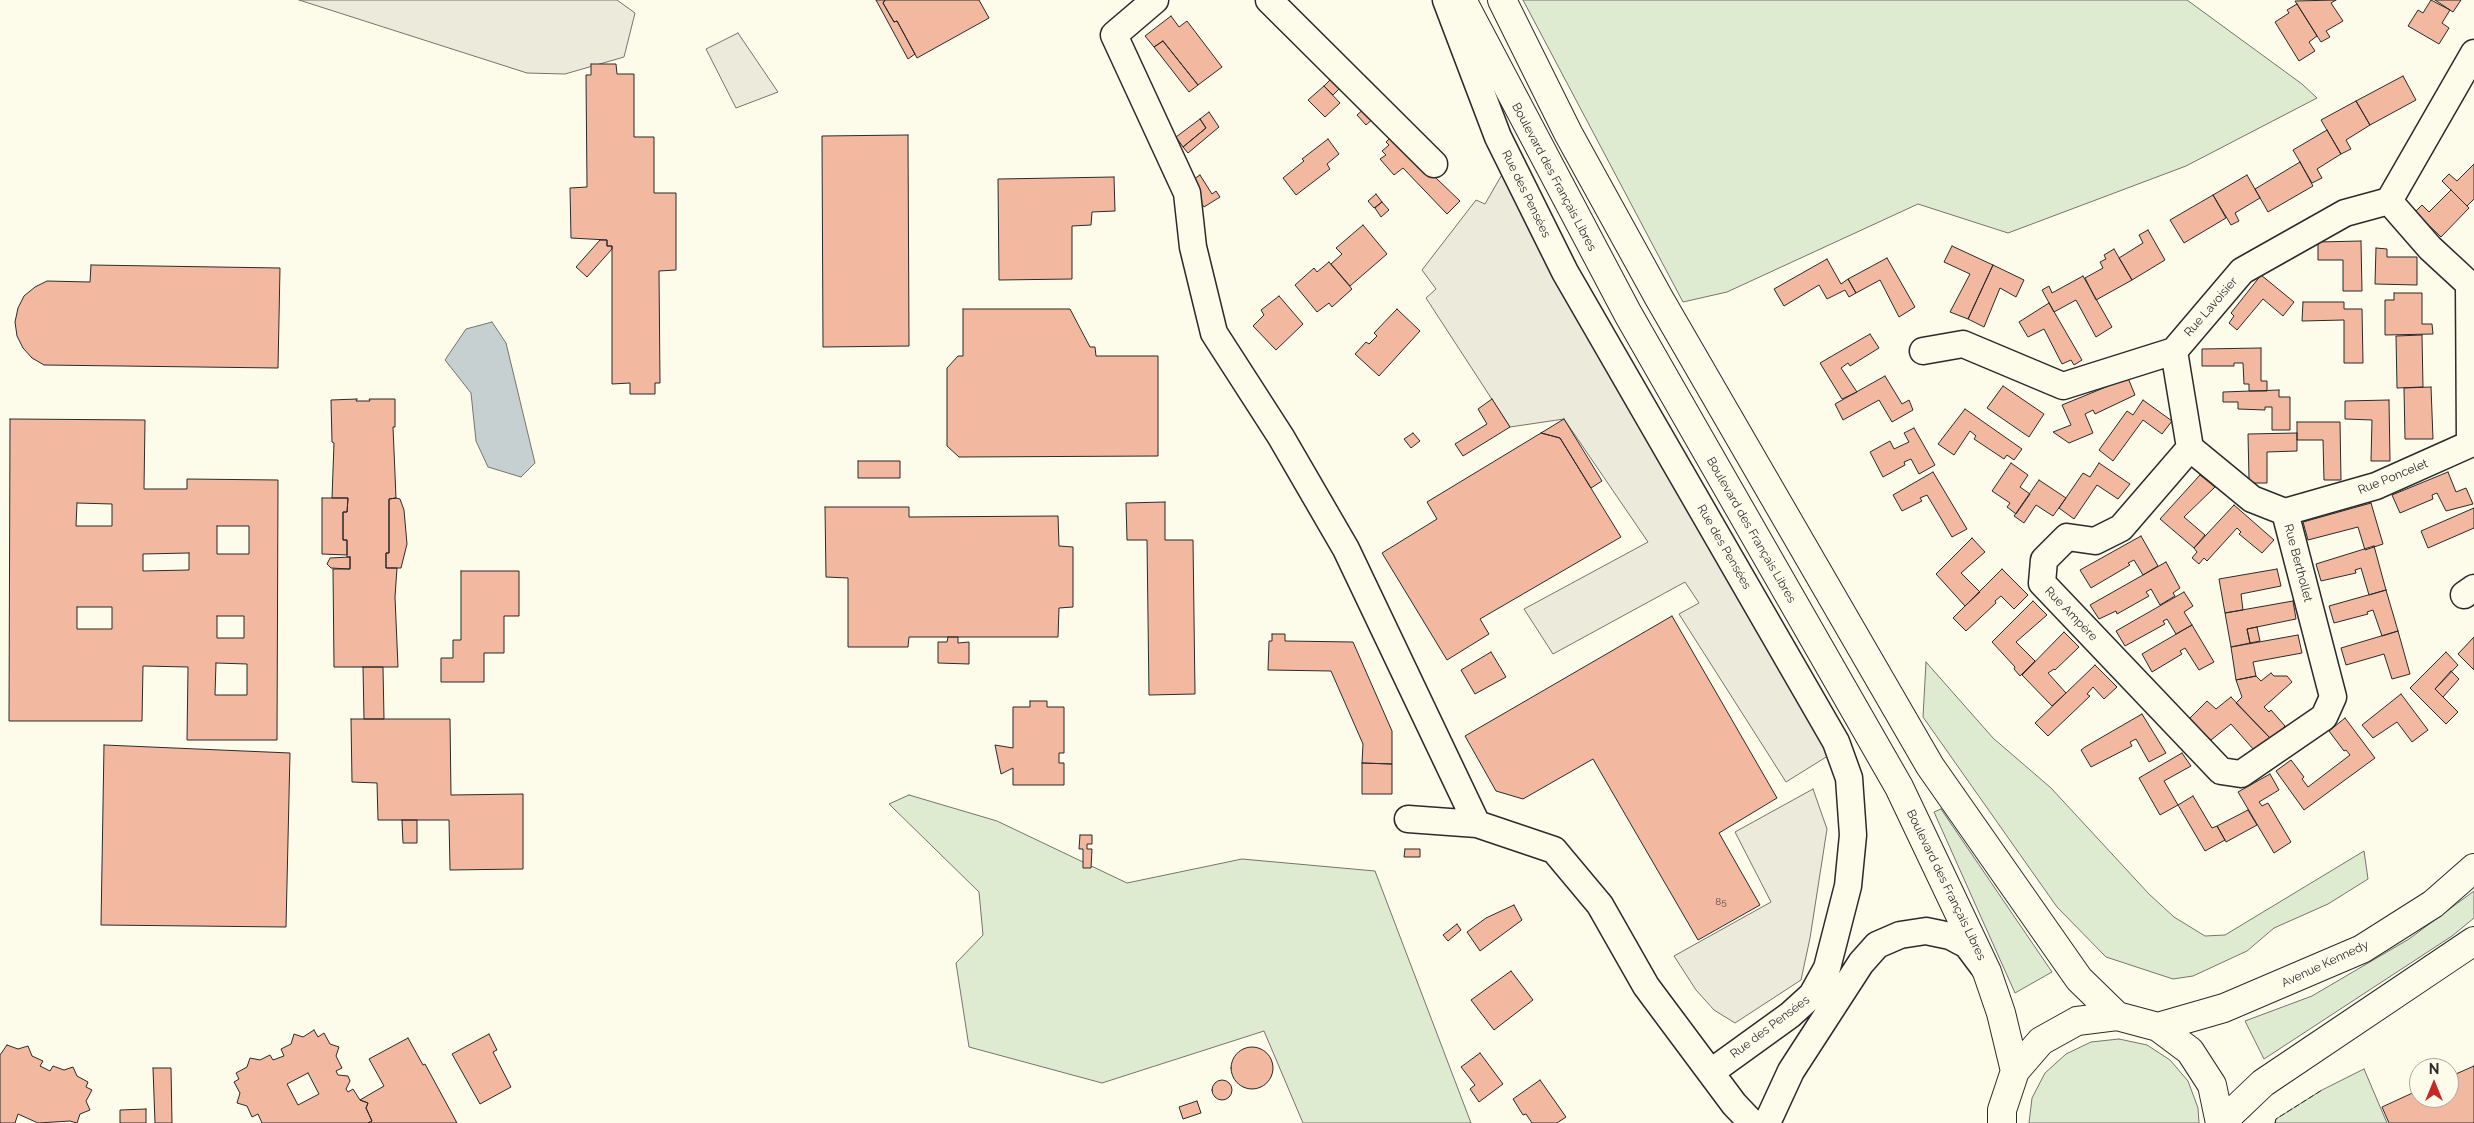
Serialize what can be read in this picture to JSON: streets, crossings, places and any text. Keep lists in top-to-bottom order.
{
  "streets": {
    "main road": ["Boulevard des Français Libres", "Avenue Kennedy"],
    "street": [
      "Rue des Pensées",
      "Rue Lavoisier",
      "Rue Poncelet",
      "Rue Berthollet",
      "Rue Ampère"
    ]
  },
  "crossings": [
    ["Rue Poncelet", "Rue Berthollet"],
    ["Rue Berthollet", "Rue Ampère"]
  ],
  "house_numbers": ["85"],
  "north": "top"
}
